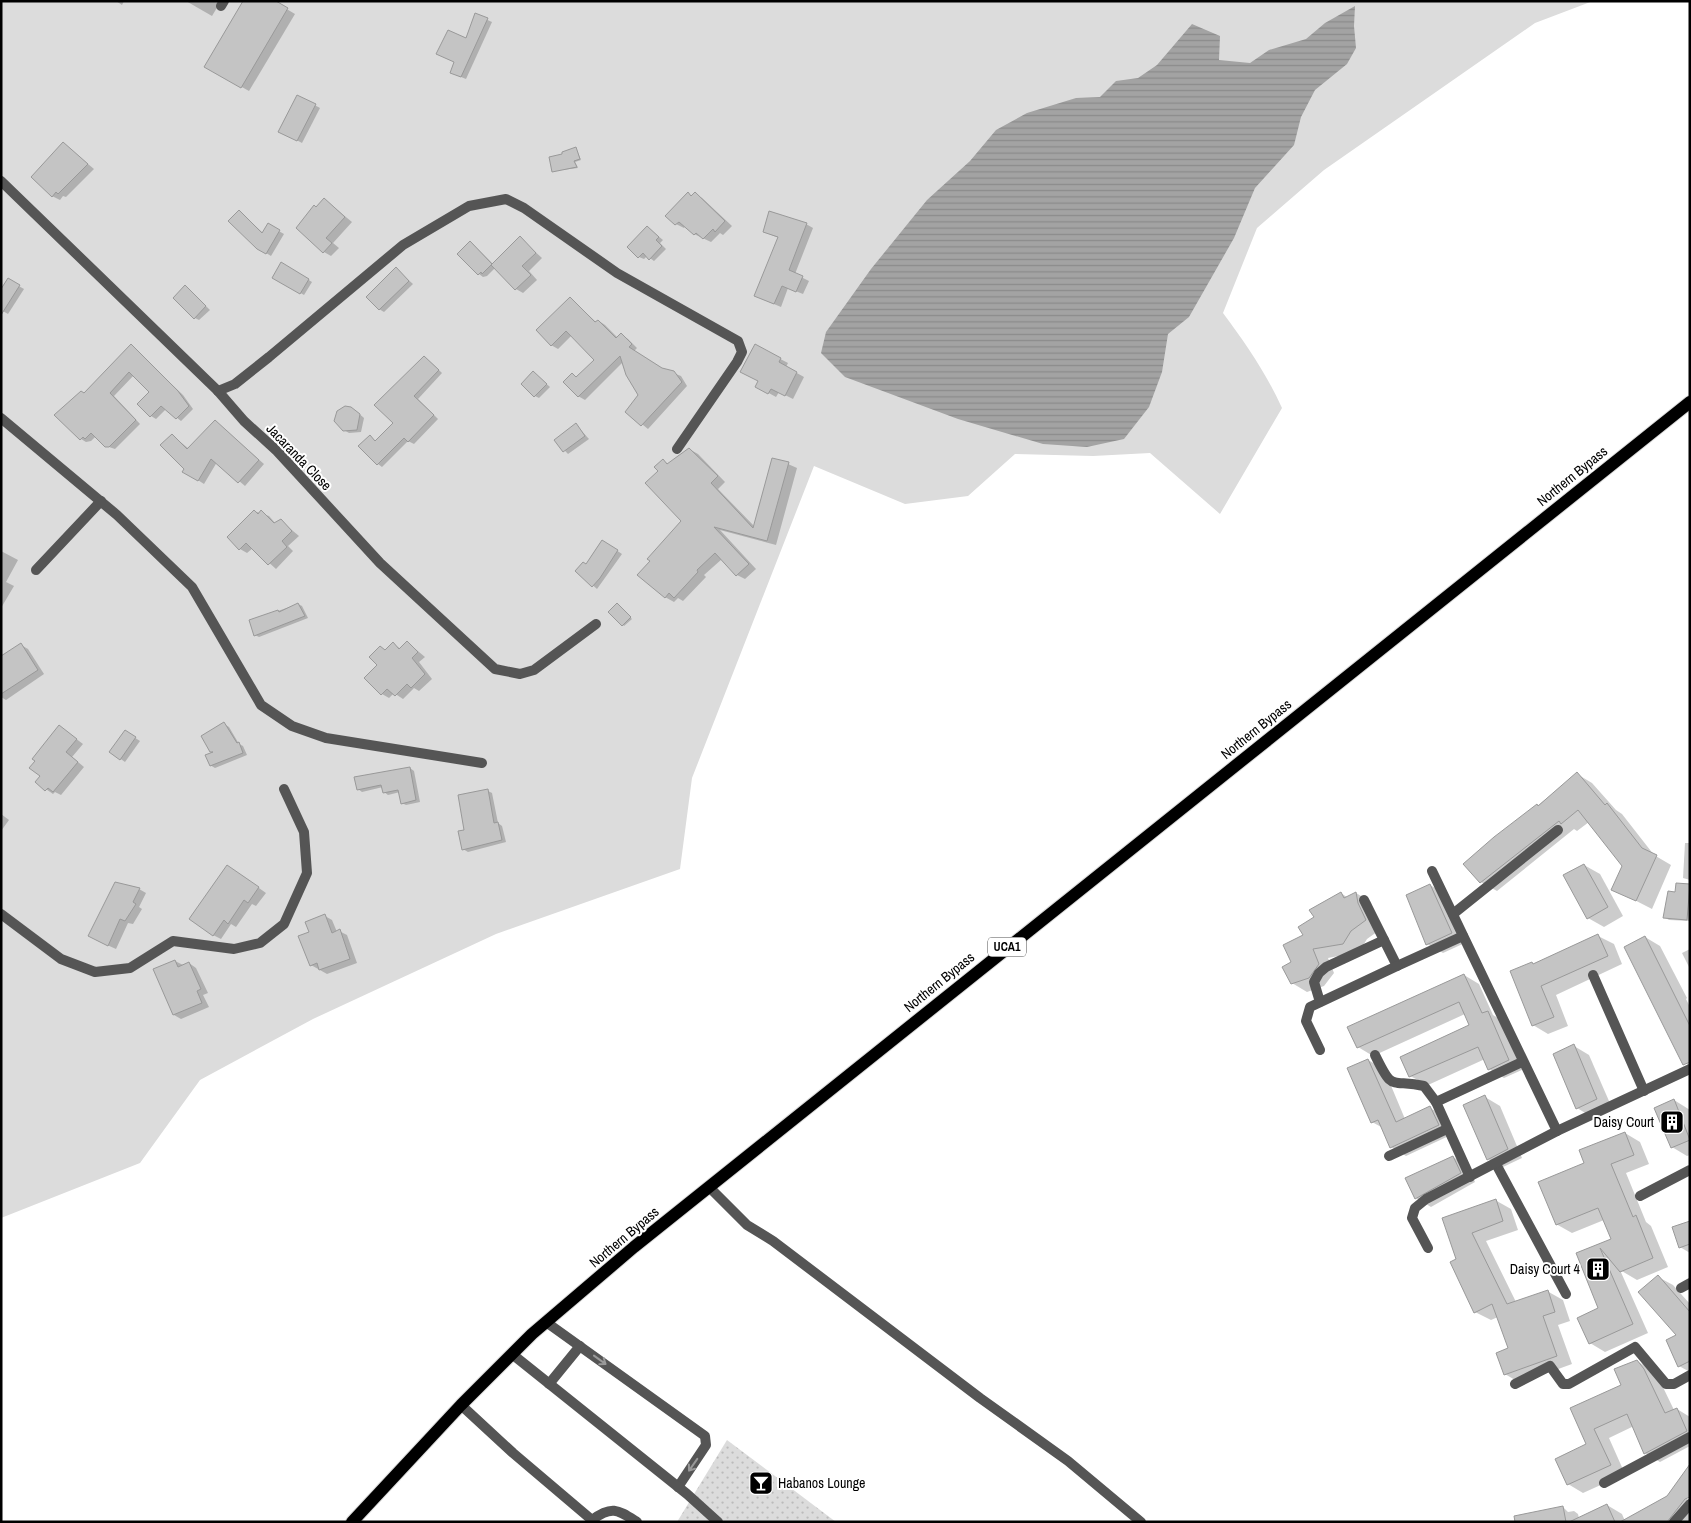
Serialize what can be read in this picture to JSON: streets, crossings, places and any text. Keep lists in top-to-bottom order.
{
  "streets": {
    "main road": ["Northern Bypass", "UCA1"],
    "street": ["Jacaranda Close"]
  },
  "places": {
    "building": ["Daisy Court", "Daisy Court 4"],
    "bar": ["Habanos Lounge"]
  }
}
